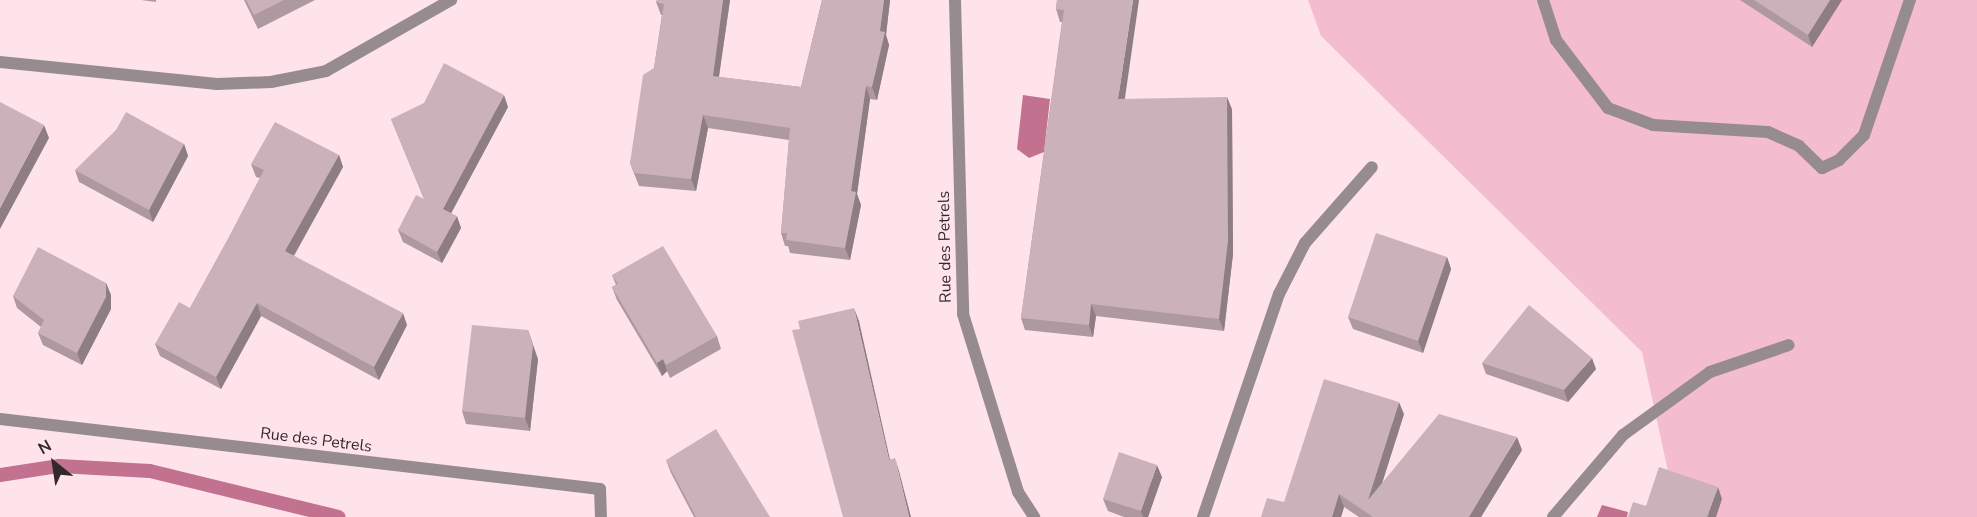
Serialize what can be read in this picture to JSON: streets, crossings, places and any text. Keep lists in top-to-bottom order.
{
  "streets": {
    "street": ["Rue des Petrels"]
  },
  "north": "top left"
}
